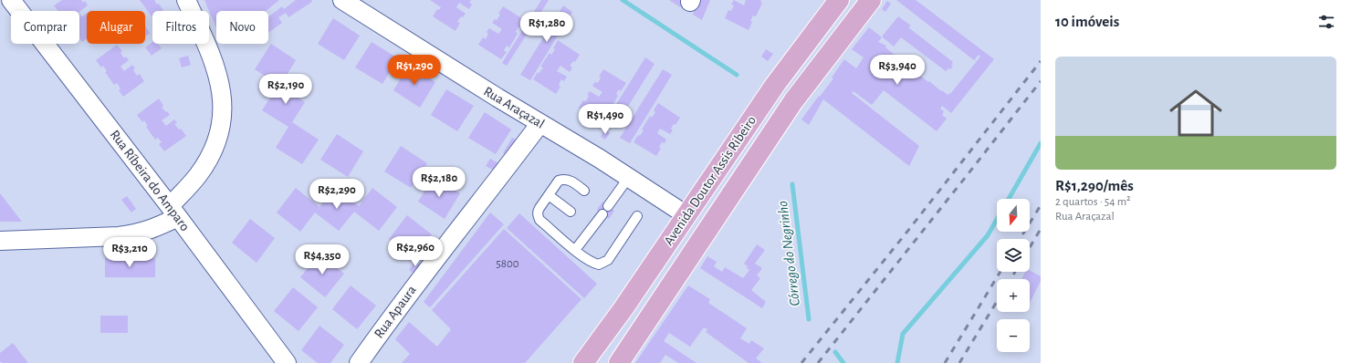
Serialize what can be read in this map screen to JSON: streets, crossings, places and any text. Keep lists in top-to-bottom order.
{
  "streets": {
    "main road": ["Avenida Doutor Assis Ribeiro"],
    "street": ["Rua Araçazal", "Rua Ríbeira do Amparo", "Rua Apaura"]
  },
  "crossings": [
    ["Rua Araçazal", "Avenida Doutor Assis Ribeiro"],
    ["Rua Araçazal", "Rua Apaura"]
  ],
  "water": ["Córrego do Negrinho"],
  "house_numbers": ["5800"],
  "north": "bottom",
  "page": {
    "heading": "10 imóveis",
    "chip": [
      "Comprar",
      "Alugar",
      "Filtros",
      "Novo"
    ],
    "price": [
      "R$1,280",
      "R$1,290",
      "R$3,940",
      "R$2,190",
      "R$1,490",
      "R$2,180",
      "R$2,290",
      "R$2,960",
      "R$3,210",
      "R$4,350"
    ],
    "list": [
      {
        "name": "R$1,290/mês",
        "note": "2 quartos · 54 m² · Rua Araçazal"
      }
    ],
    "map_buttons": ["+", "−"]
  }
}
